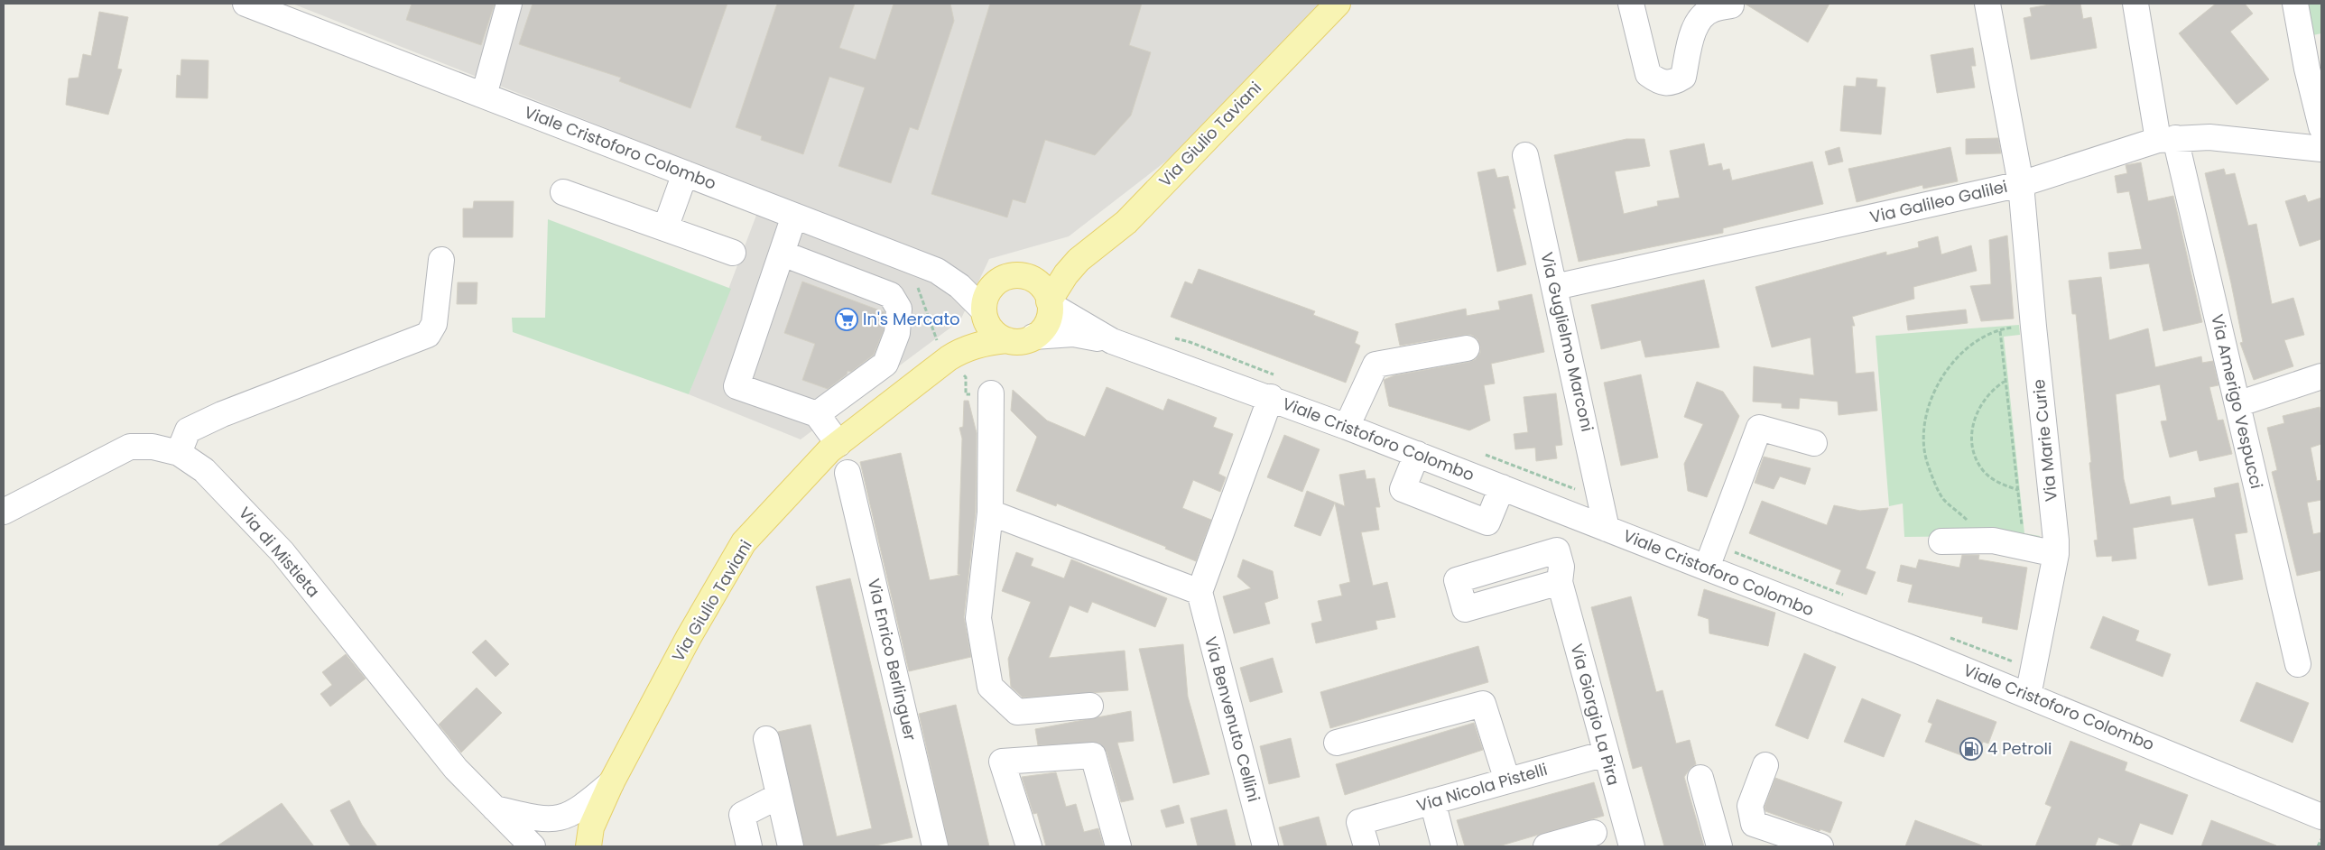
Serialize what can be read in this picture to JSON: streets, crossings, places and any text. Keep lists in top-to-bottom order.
{
  "streets": {
    "main road": ["Via Giulio Taviani", "Viale Cristoforo Colombo"],
    "street": [
      "Via Galileo Galilei",
      "Via Guglielmo Marconi",
      "Via Amerigo Vespucci",
      "Via Marie Curie",
      "Via di Mistieta",
      "Via Enrico Berlinguer",
      "Via Giorgio La Pira",
      "Via Benvenuto Cellini",
      "Via Nicola Pistelli"
    ]
  },
  "crossings": [
    ["Via Giulio Taviani", "Viale Cristoforo Colombo"],
    ["Viale Cristoforo Colombo", "Via Guglielmo Marconi"],
    ["Viale Cristoforo Colombo", "Via Marie Curie"],
    ["Via Galileo Galilei", "Via Guglielmo Marconi"],
    ["Via Galileo Galilei", "Via Amerigo Vespucci"],
    ["Via Galileo Galilei", "Via Marie Curie"],
    ["Via Giorgio La Pira", "Via Nicola Pistelli"]
  ],
  "places": {
    "supermarket": ["In's Mercato"],
    "fuel station": ["4 Petroli"]
  }
}
